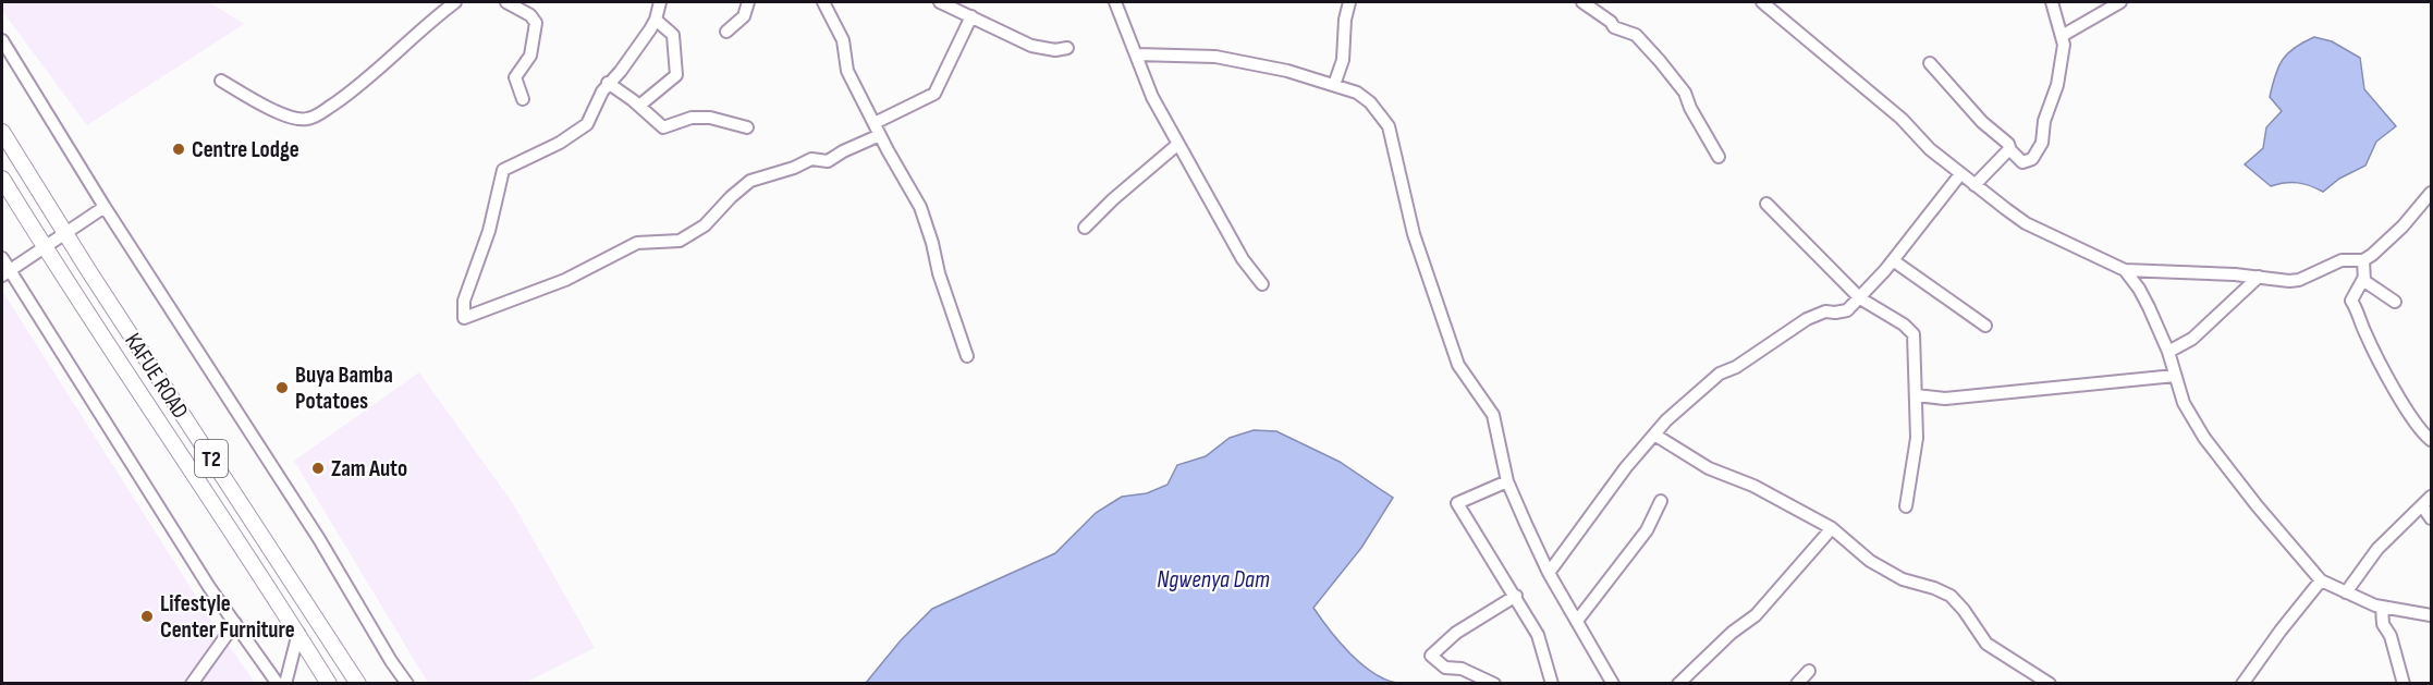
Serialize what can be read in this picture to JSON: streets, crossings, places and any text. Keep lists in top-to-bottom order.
{
  "streets": {
    "main road": ["KAFUE ROAD", "T2"]
  },
  "water": ["Ngwenya Dam"],
  "places": [
    "Centre Lodge",
    "Buya Bamba Potatoes",
    "Zam Auto",
    "Lifestyle Center Furniture"
  ]
}
